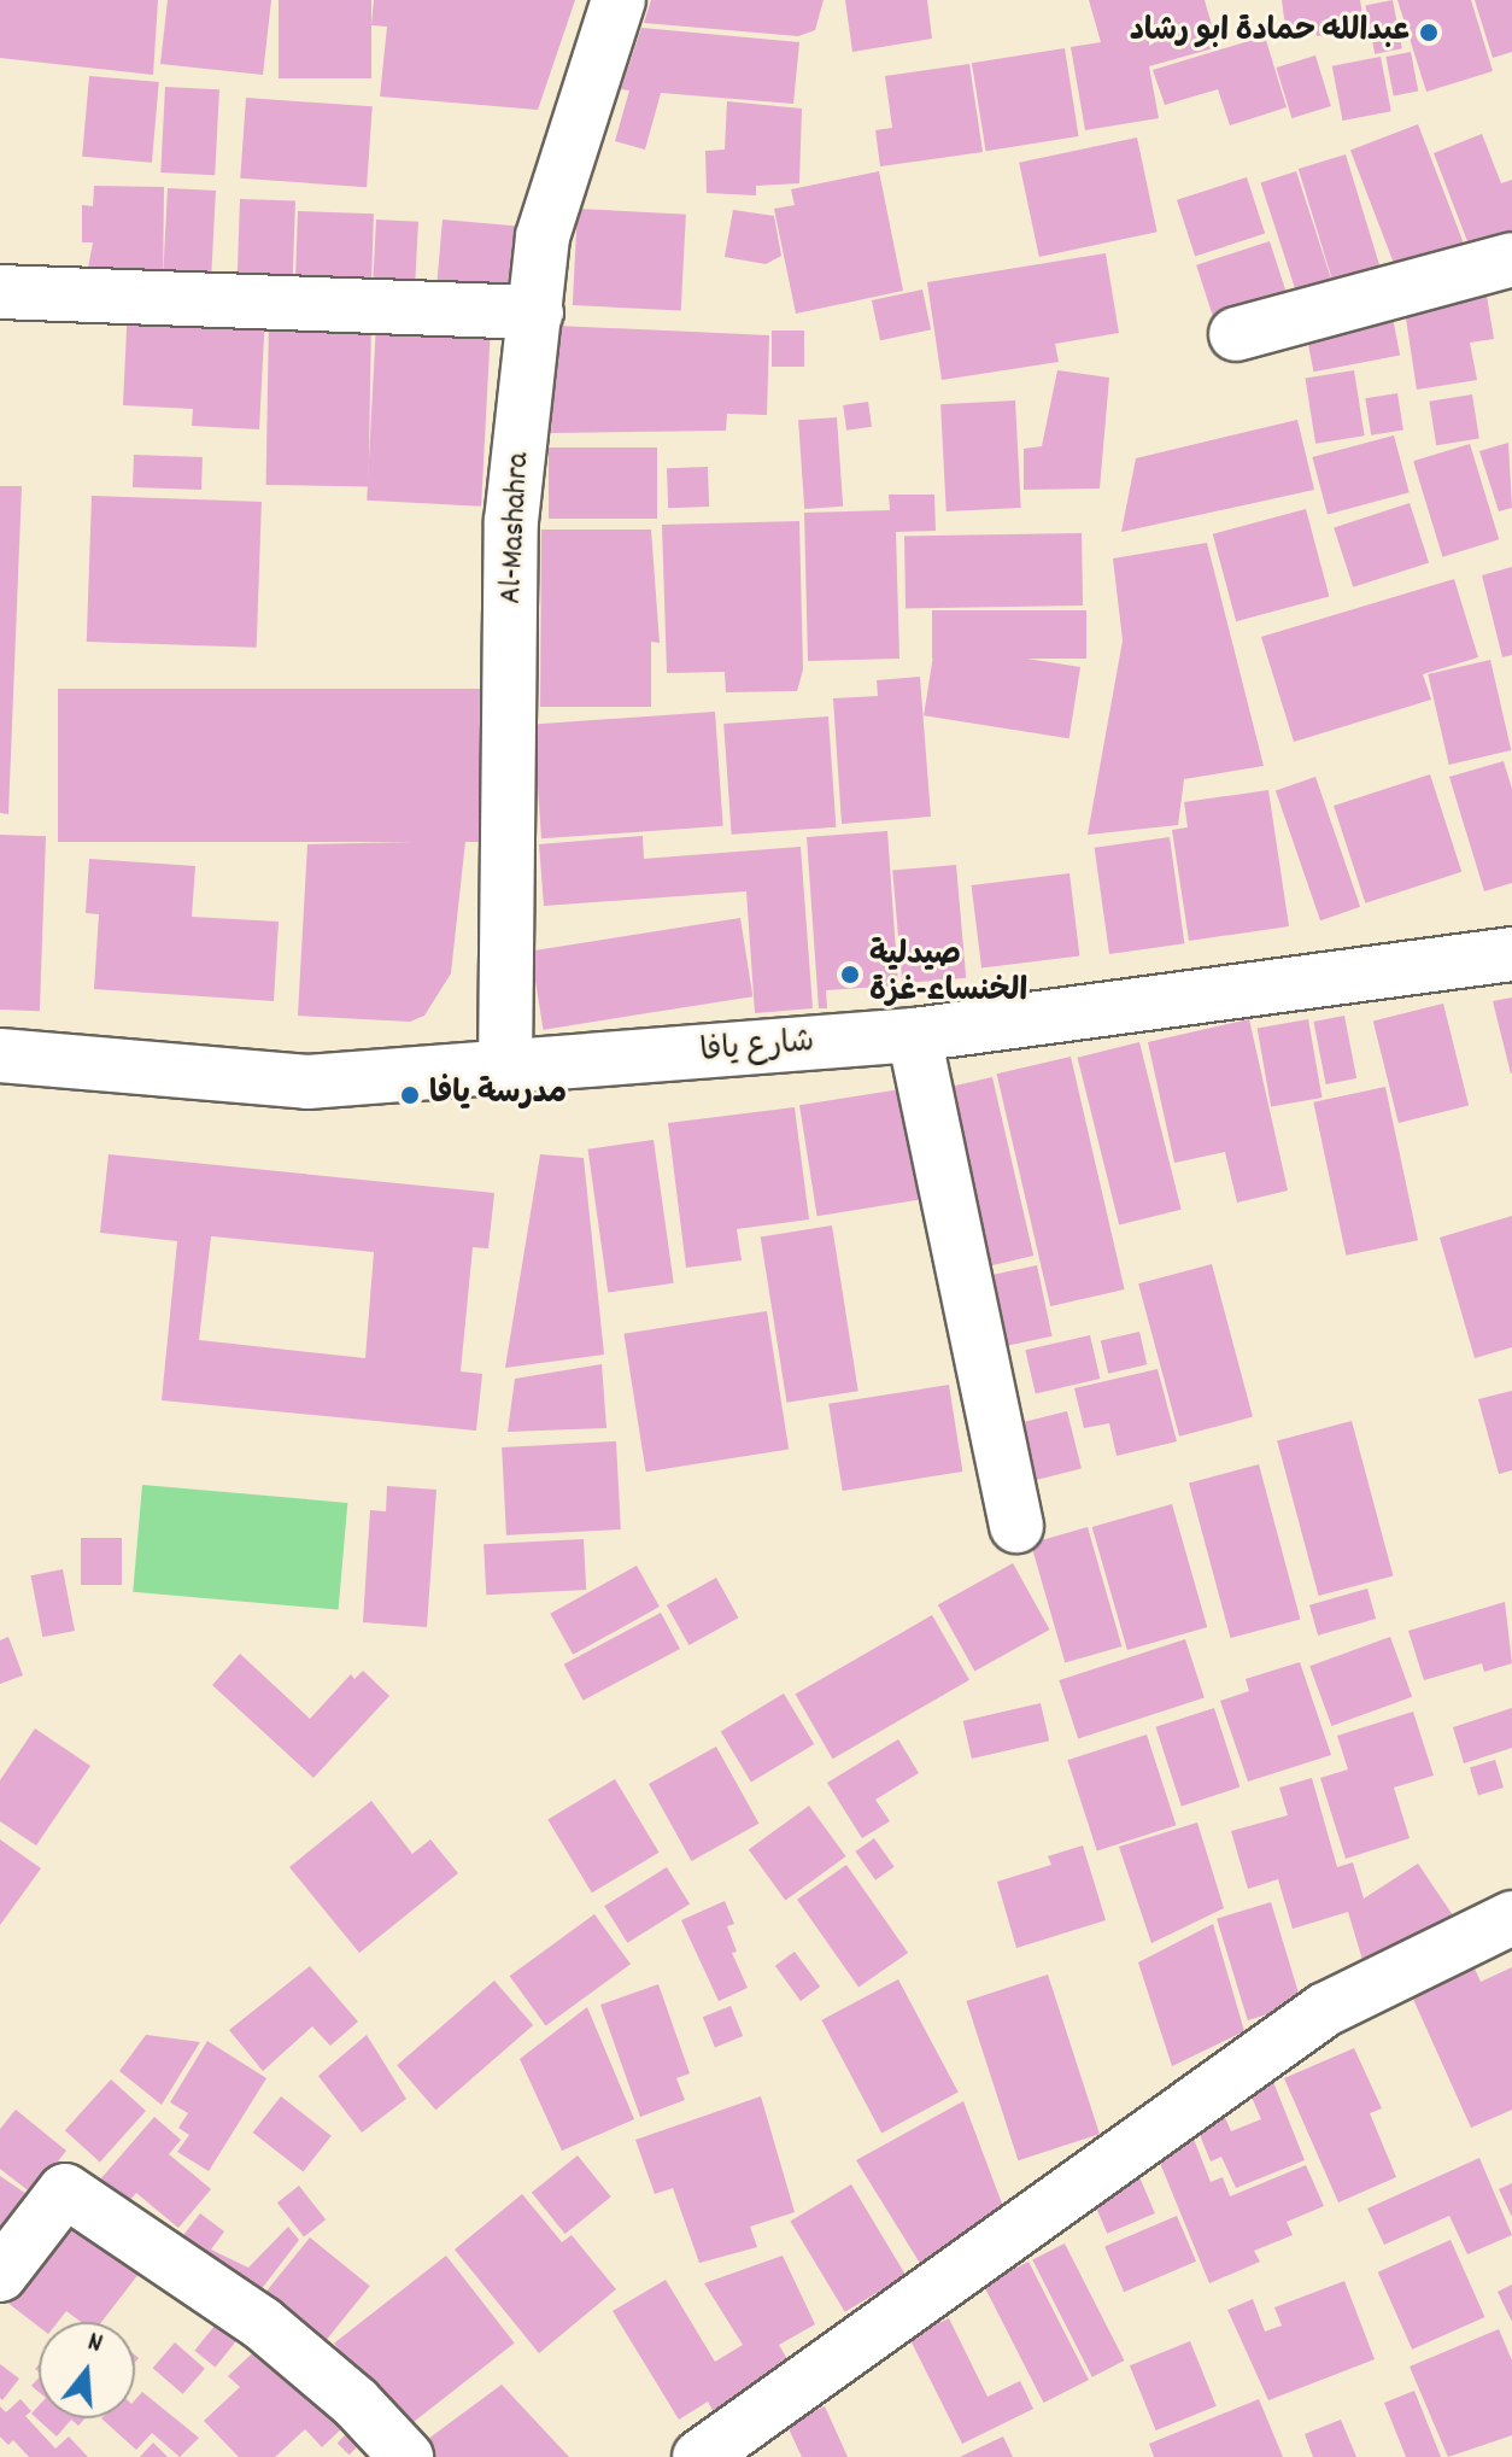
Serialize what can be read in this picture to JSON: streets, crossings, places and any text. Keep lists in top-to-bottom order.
{
  "streets": {
    "street": ["Al-Mashahra", "شارع يافا"]
  },
  "crossings": [
    ["Al-Mashahra", "شارع يافا"]
  ],
  "places": ["عبدالله حمادة ابو رشاد", "صيدلية الخنساء-غزة", "مدرسة يافا"],
  "north": "top"
}
